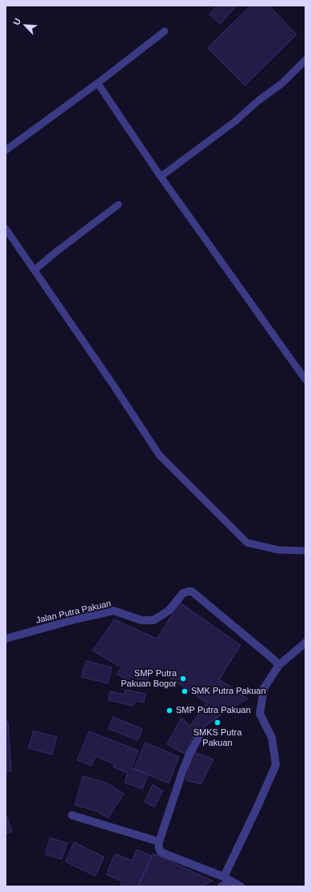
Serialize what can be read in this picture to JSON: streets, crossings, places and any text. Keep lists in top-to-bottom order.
{
  "streets": {
    "street": ["Jalan Putra Pakuan"]
  },
  "places": [
    "SMP Putra Pakuan Bogor",
    "SMK Putra Pakuan",
    "SMP Putra Pakuan",
    "SMKS Putra Pakuan"
  ],
  "north": "top left"
}
